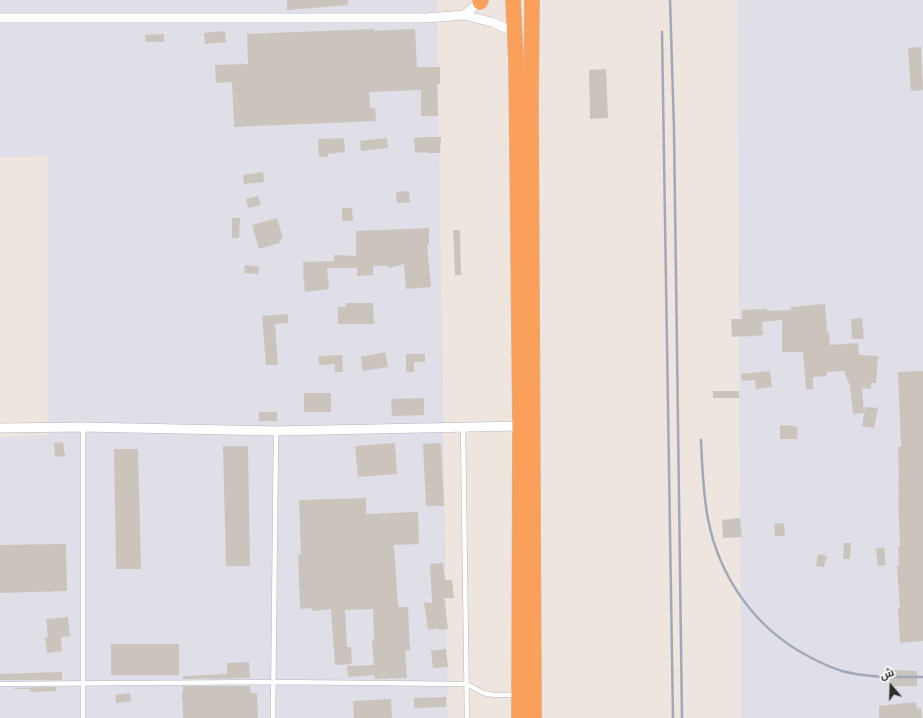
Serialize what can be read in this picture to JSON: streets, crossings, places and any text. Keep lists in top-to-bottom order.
{
  "north": "top"
}
